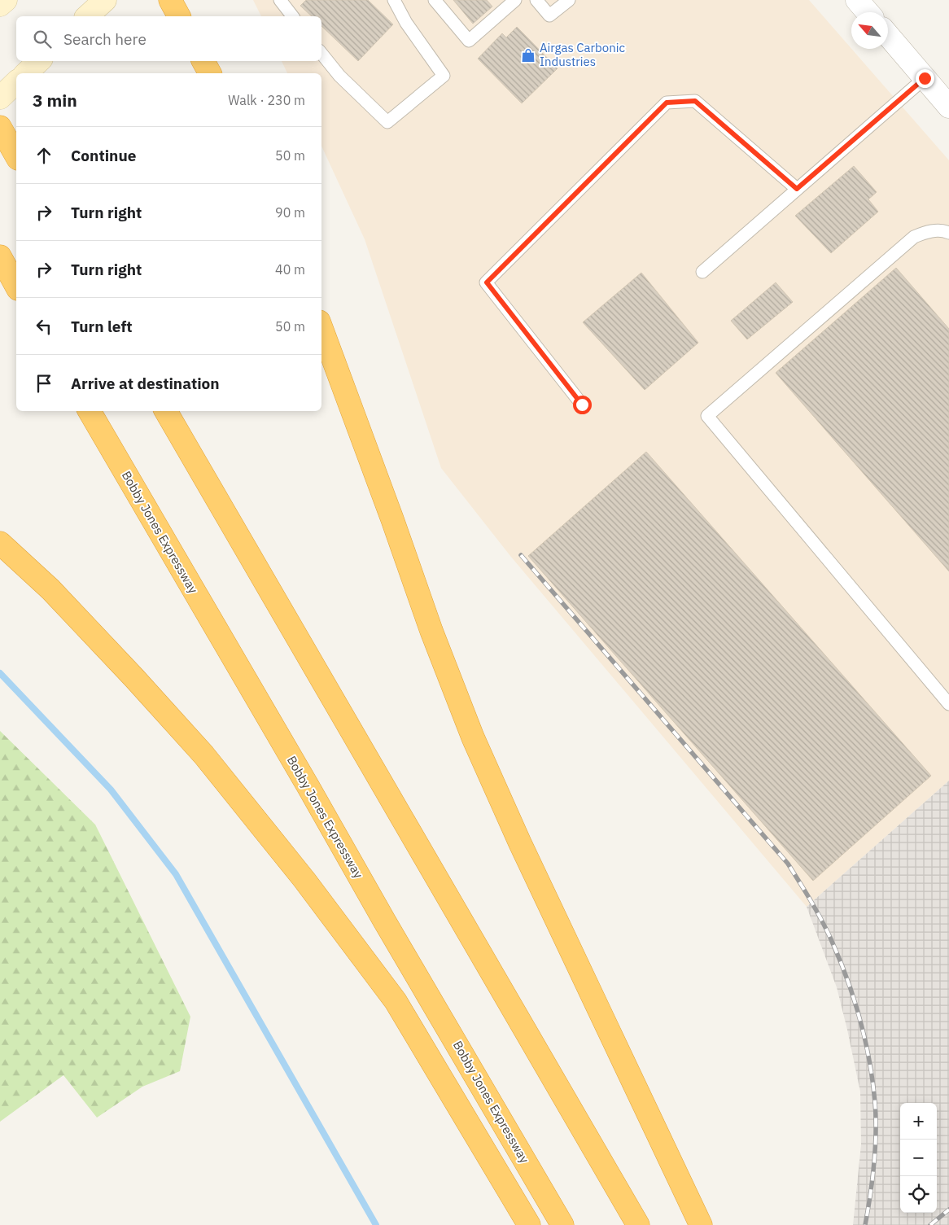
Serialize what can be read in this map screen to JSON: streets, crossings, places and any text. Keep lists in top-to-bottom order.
{
  "streets": {
    "highway": ["Bobby Jones Expressway"]
  },
  "places": {
    "shop": ["Airgas Carbonic Industries"]
  },
  "north": "top left",
  "page": {
    "search": "Search here",
    "heading": ["3 min", "Walk · 230 m"],
    "list": [
      ["Continue", "50 m"],
      ["Turn right", "90 m"],
      ["Turn right", "40 m"],
      ["Turn left", "50 m"],
      "Arrive at destination"
    ],
    "map_buttons": ["+", "−"]
  }
}
